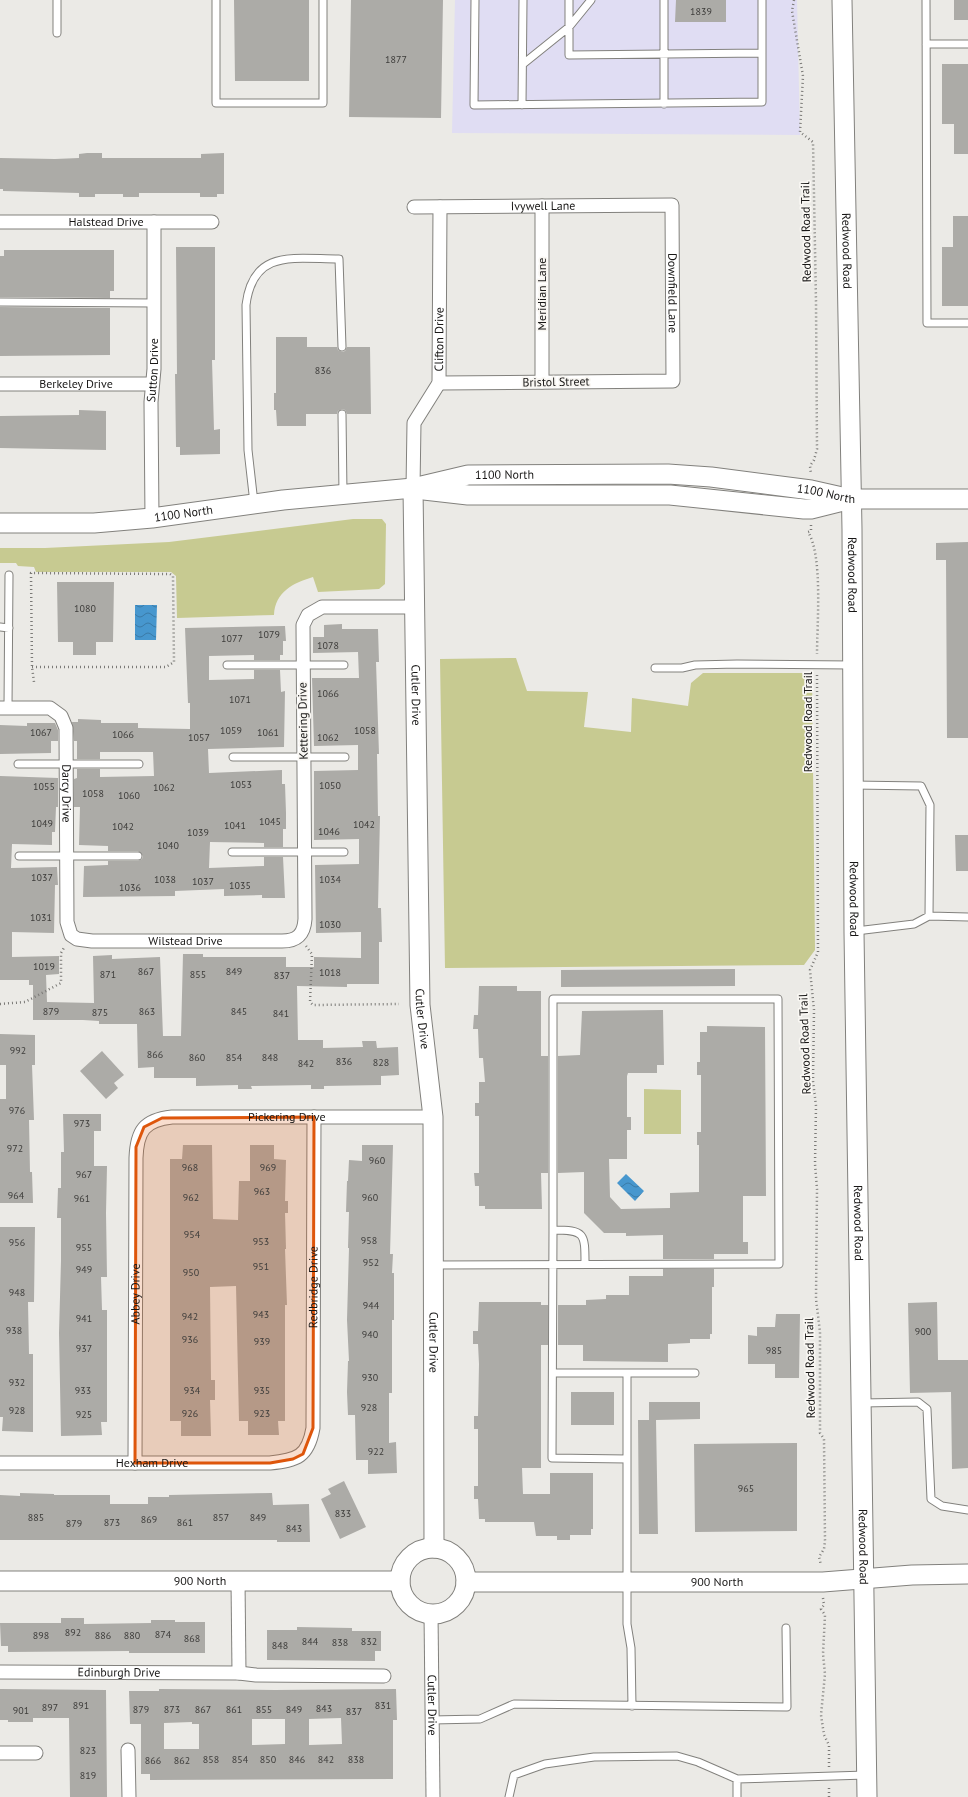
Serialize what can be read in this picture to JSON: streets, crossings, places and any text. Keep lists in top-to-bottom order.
{
  "streets": {
    "street": [
      "Ivywell Lane",
      "Halstead Drive",
      "Redwood Road",
      "Downfield Lane",
      "Meridian Lane",
      "Clifton Drive",
      "Sutton Drive",
      "Bristol Street",
      "Berkeley Drive",
      "1100 North",
      "Cutler Drive",
      "Kettering Drive",
      "Darcy Drive",
      "Wilstead Drive",
      "Pickering Drive",
      "Redbridge Drive",
      "Abbey Drive",
      "Hexham Drive",
      "900 North",
      "Edinburgh Drive"
    ],
    "path": ["Redwood Road Trail"]
  },
  "crossings": [
    ["Ivywell Lane", "Downfield Lane"],
    ["Ivywell Lane", "Meridian Lane"],
    ["Ivywell Lane", "Clifton Drive"],
    ["Halstead Drive", "Sutton Drive"],
    ["Redwood Road", "1100 North"],
    ["Redwood Road", "900 North"],
    ["Downfield Lane", "Bristol Street"],
    ["Meridian Lane", "Bristol Street"],
    ["Clifton Drive", "Bristol Street"],
    ["Clifton Drive", "1100 North"],
    ["Clifton Drive", "Cutler Drive"],
    ["Sutton Drive", "Berkeley Drive"],
    ["Sutton Drive", "1100 North"],
    ["1100 North", "Cutler Drive"],
    ["Cutler Drive", "Kettering Drive"],
    ["Cutler Drive", "Pickering Drive"],
    ["Cutler Drive", "900 North"],
    ["Kettering Drive", "Wilstead Drive"],
    ["Darcy Drive", "Wilstead Drive"],
    ["Pickering Drive", "Redbridge Drive"],
    ["Pickering Drive", "Abbey Drive"],
    ["Redbridge Drive", "Hexham Drive"],
    ["Abbey Drive", "Hexham Drive"]
  ],
  "house_numbers": [
    "1839",
    "1877",
    "836",
    "1080",
    "1079",
    "1077",
    "1078",
    "1066",
    "1071",
    "1059",
    "1058",
    "1067",
    "1061",
    "1066",
    "1057",
    "1062",
    "1053",
    "1050",
    "1055",
    "1062",
    "1058",
    "1060",
    "1045",
    "1049",
    "1042",
    "1041",
    "1042",
    "1046",
    "1039",
    "1040",
    "1037",
    "1038",
    "1034",
    "1037",
    "1035",
    "1036",
    "1031",
    "1030",
    "1019",
    "867",
    "849",
    "1018",
    "871",
    "855",
    "837",
    "879",
    "863",
    "845",
    "875",
    "841",
    "992",
    "866",
    "860",
    "854",
    "848",
    "836",
    "828",
    "842",
    "976",
    "973",
    "972",
    "960",
    "968",
    "969",
    "967",
    "963",
    "964",
    "962",
    "960",
    "961",
    "954",
    "958",
    "953",
    "956",
    "955",
    "952",
    "951",
    "949",
    "950",
    "948",
    "944",
    "943",
    "942",
    "941",
    "938",
    "900",
    "940",
    "936",
    "939",
    "937",
    "985",
    "930",
    "932",
    "933",
    "934",
    "935",
    "928",
    "928",
    "926",
    "923",
    "925",
    "922",
    "965",
    "833",
    "885",
    "857",
    "849",
    "869",
    "873",
    "861",
    "879",
    "843",
    "892",
    "874",
    "898",
    "886",
    "880",
    "868",
    "844",
    "832",
    "838",
    "848",
    "891",
    "831",
    "897",
    "843",
    "879",
    "873",
    "867",
    "861",
    "855",
    "849",
    "901",
    "837",
    "823",
    "858",
    "854",
    "850",
    "846",
    "842",
    "838",
    "866",
    "862",
    "819"
  ]
}
